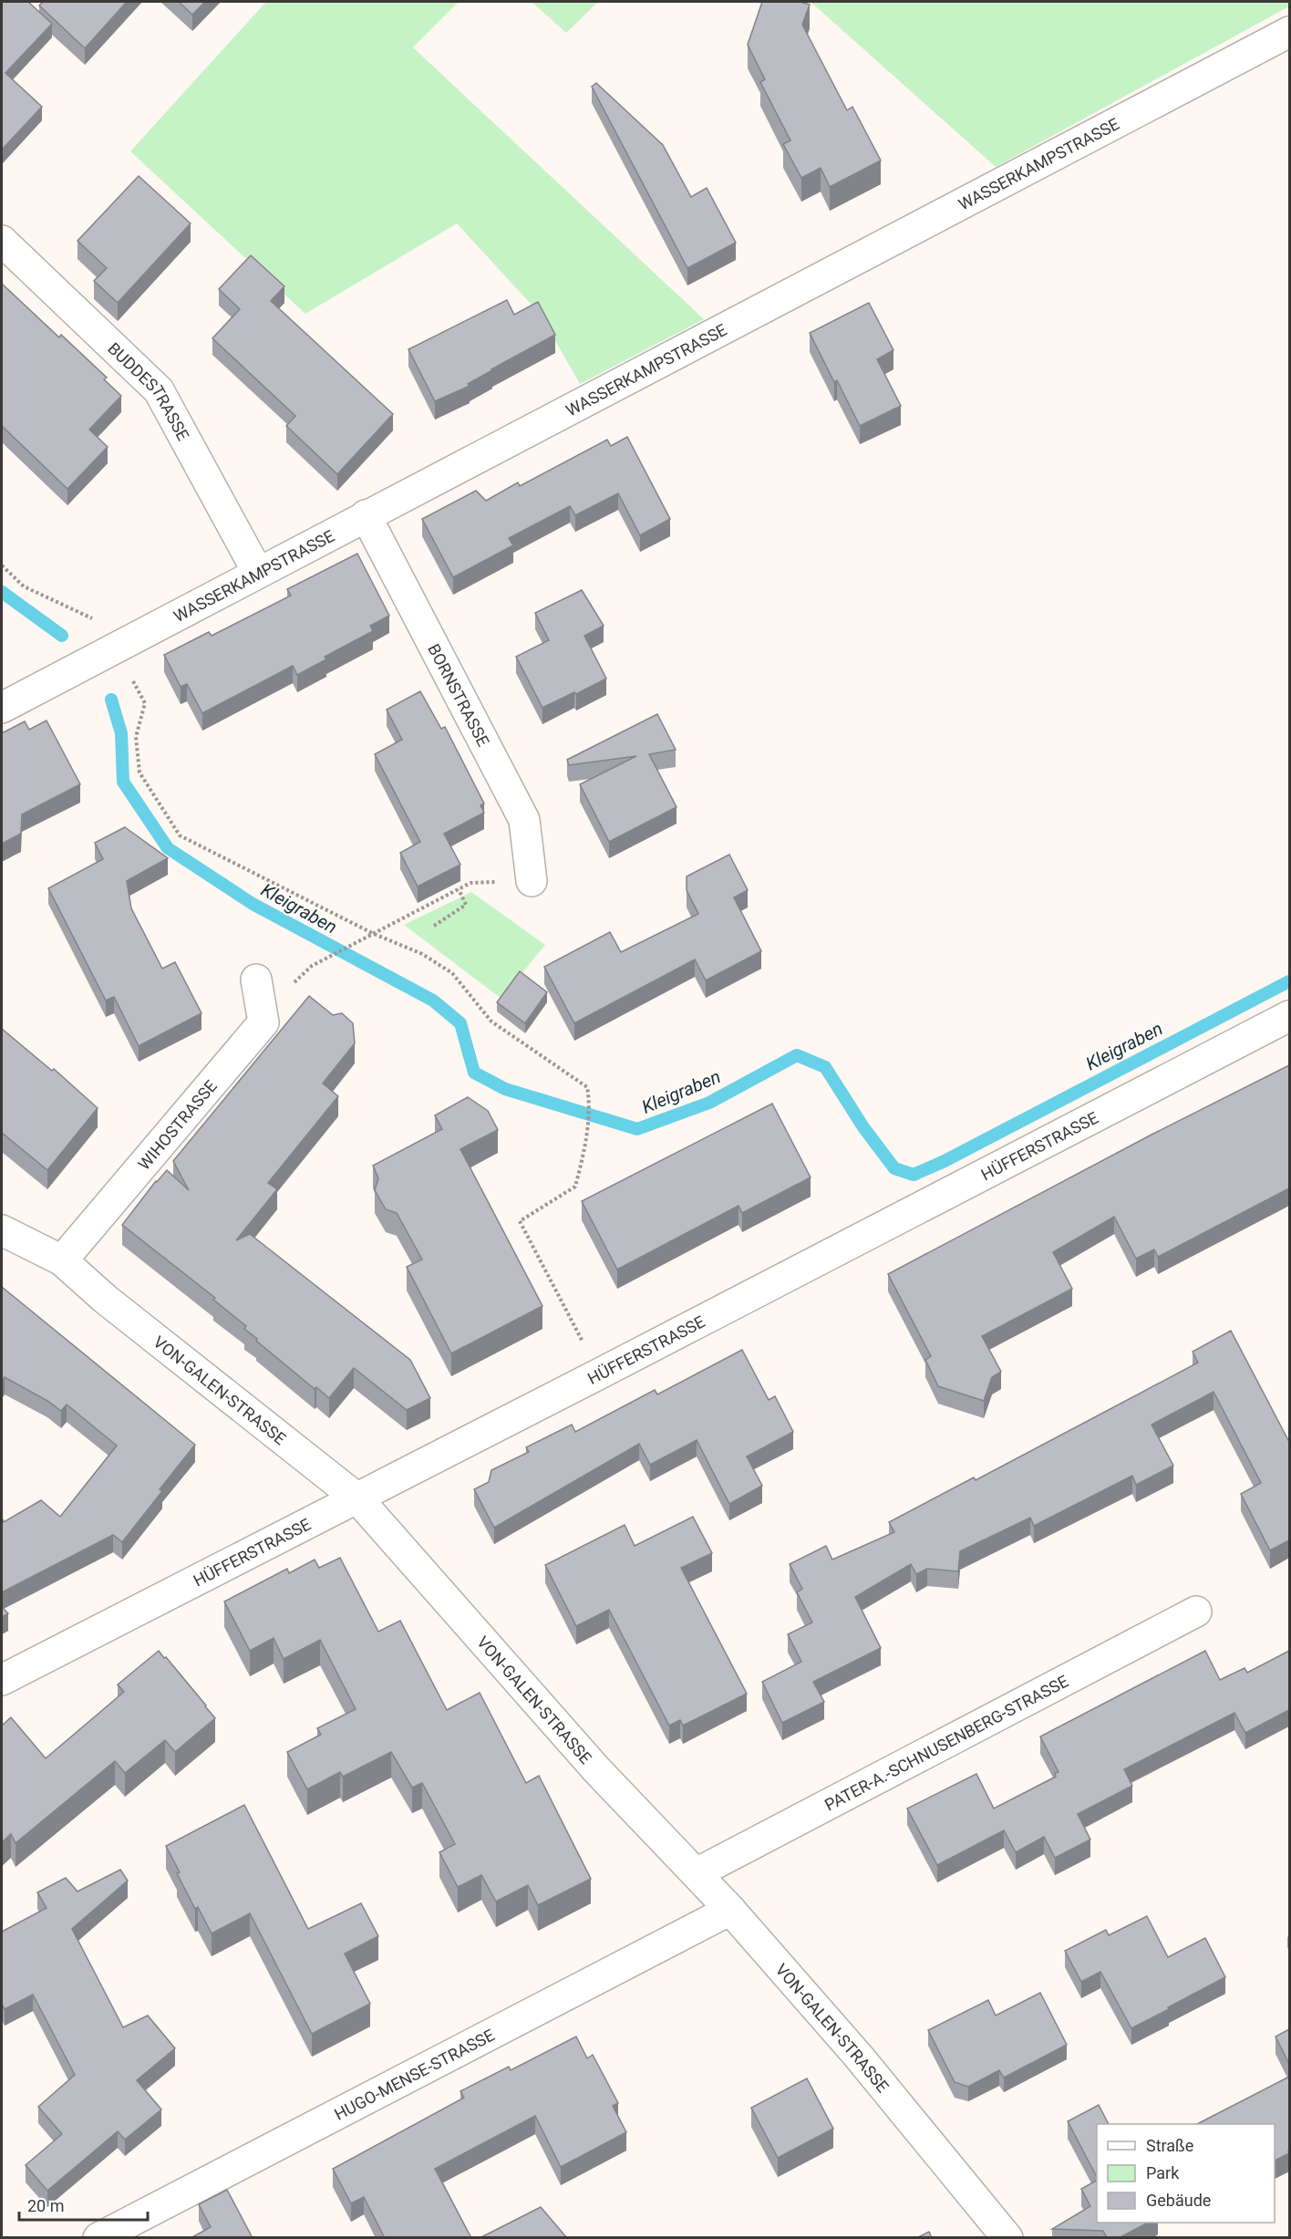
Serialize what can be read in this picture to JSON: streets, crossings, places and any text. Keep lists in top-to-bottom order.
{
  "streets": {
    "street": [
      "WASSERKAMPSTRASSE",
      "BUDDESTRASSE",
      "BORNSTRASSE",
      "WIHOSTRASSE",
      "HÜFFERSTRASSE",
      "VON-GALEN-STRASSE",
      "PATER-A.-SCHNUSENBERG-STRASSE",
      "HUGO-MENSE-STRASSE"
    ]
  },
  "crossings": [
    ["WASSERKAMPSTRASSE", "BUDDESTRASSE"],
    ["WASSERKAMPSTRASSE", "BORNSTRASSE"],
    ["WIHOSTRASSE", "VON-GALEN-STRASSE"],
    ["HÜFFERSTRASSE", "VON-GALEN-STRASSE"],
    ["VON-GALEN-STRASSE", "PATER-A.-SCHNUSENBERG-STRASSE"],
    ["VON-GALEN-STRASSE", "HUGO-MENSE-STRASSE"]
  ],
  "water": ["Kleigraben"],
  "legend": ["Straße", "Park", "Gebäude"],
  "scale_bar": "20 m"
}
